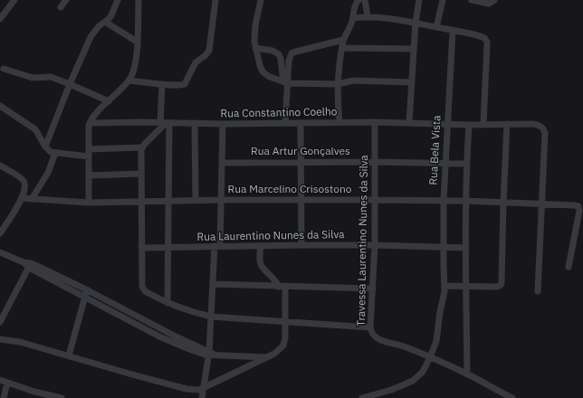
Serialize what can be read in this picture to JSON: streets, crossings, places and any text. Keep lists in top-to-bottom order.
{
  "streets": {
    "street": [
      "Rua Constantino Coelho",
      "Rua Bela Vista",
      "Rua Artur Gonçalves",
      "Rua Marcelino Crisostono",
      "Rua Laurentino Nunes da Silva",
      "Travessa Laurentino Nunes da Silva"
    ]
  },
  "crossings": [
    ["Rua Constantino Coelho", "Rua Bela Vista"],
    ["Rua Constantino Coelho", "Travessa Laurentino Nunes da Silva"],
    ["Rua Bela Vista", "Rua Artur Gonçalves"],
    ["Rua Bela Vista", "Rua Marcelino Crisostono"],
    ["Rua Bela Vista", "Rua Laurentino Nunes da Silva"],
    ["Rua Bela Vista", "Travessa Laurentino Nunes da Silva"],
    ["Rua Artur Gonçalves", "Travessa Laurentino Nunes da Silva"],
    ["Rua Marcelino Crisostono", "Travessa Laurentino Nunes da Silva"],
    ["Rua Laurentino Nunes da Silva", "Travessa Laurentino Nunes da Silva"]
  ]
}
